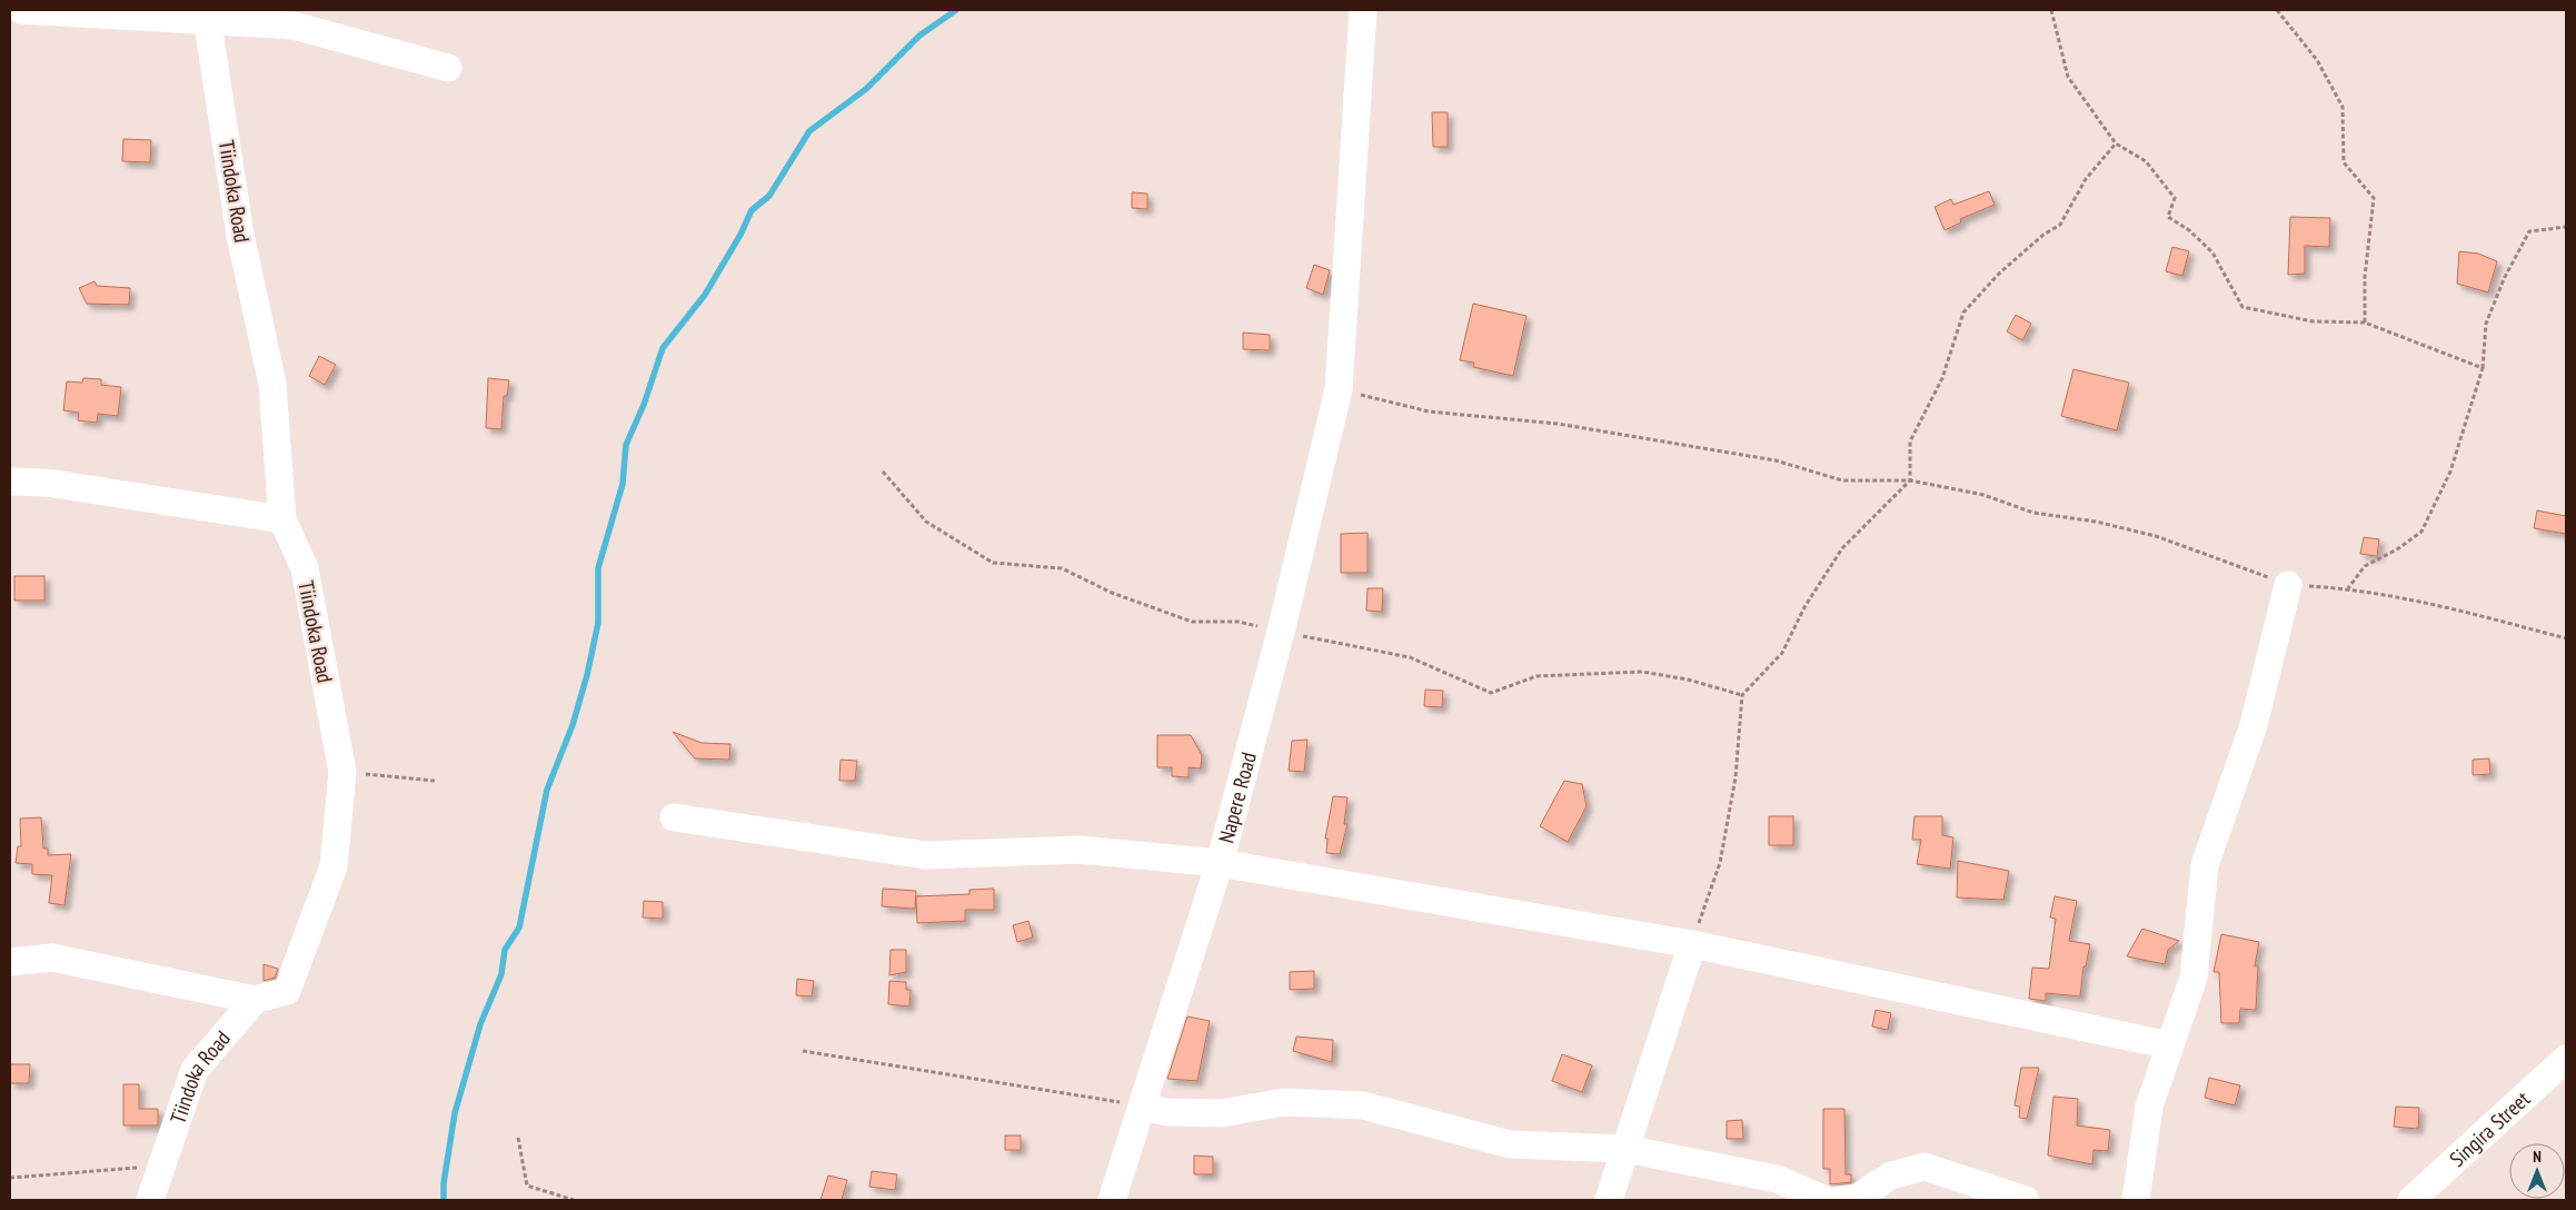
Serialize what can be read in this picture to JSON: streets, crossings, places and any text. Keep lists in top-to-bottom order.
{
  "streets": {
    "street": ["Tiindoka Road", "Napere Road", "Singira Street"]
  },
  "north": "top"
}
